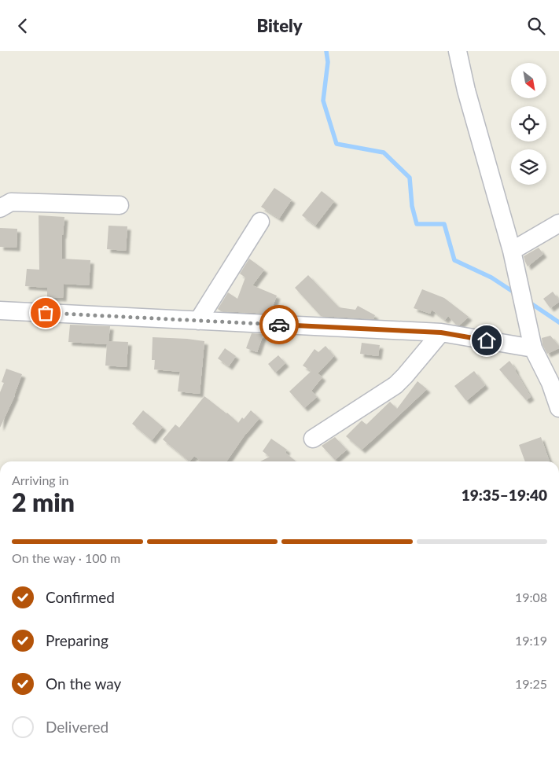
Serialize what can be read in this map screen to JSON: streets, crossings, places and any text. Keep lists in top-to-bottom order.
{
  "north": "bottom right",
  "page": {
    "header": "Bitely",
    "heading": ["2 min", "Arriving in", "19:35–19:40"],
    "bar": "On the way · 100 m",
    "list": [
      ["Confirmed", "19:08"],
      ["Preparing", "19:19"],
      ["On the way", "19:25"],
      "Delivered"
    ]
  }
}
